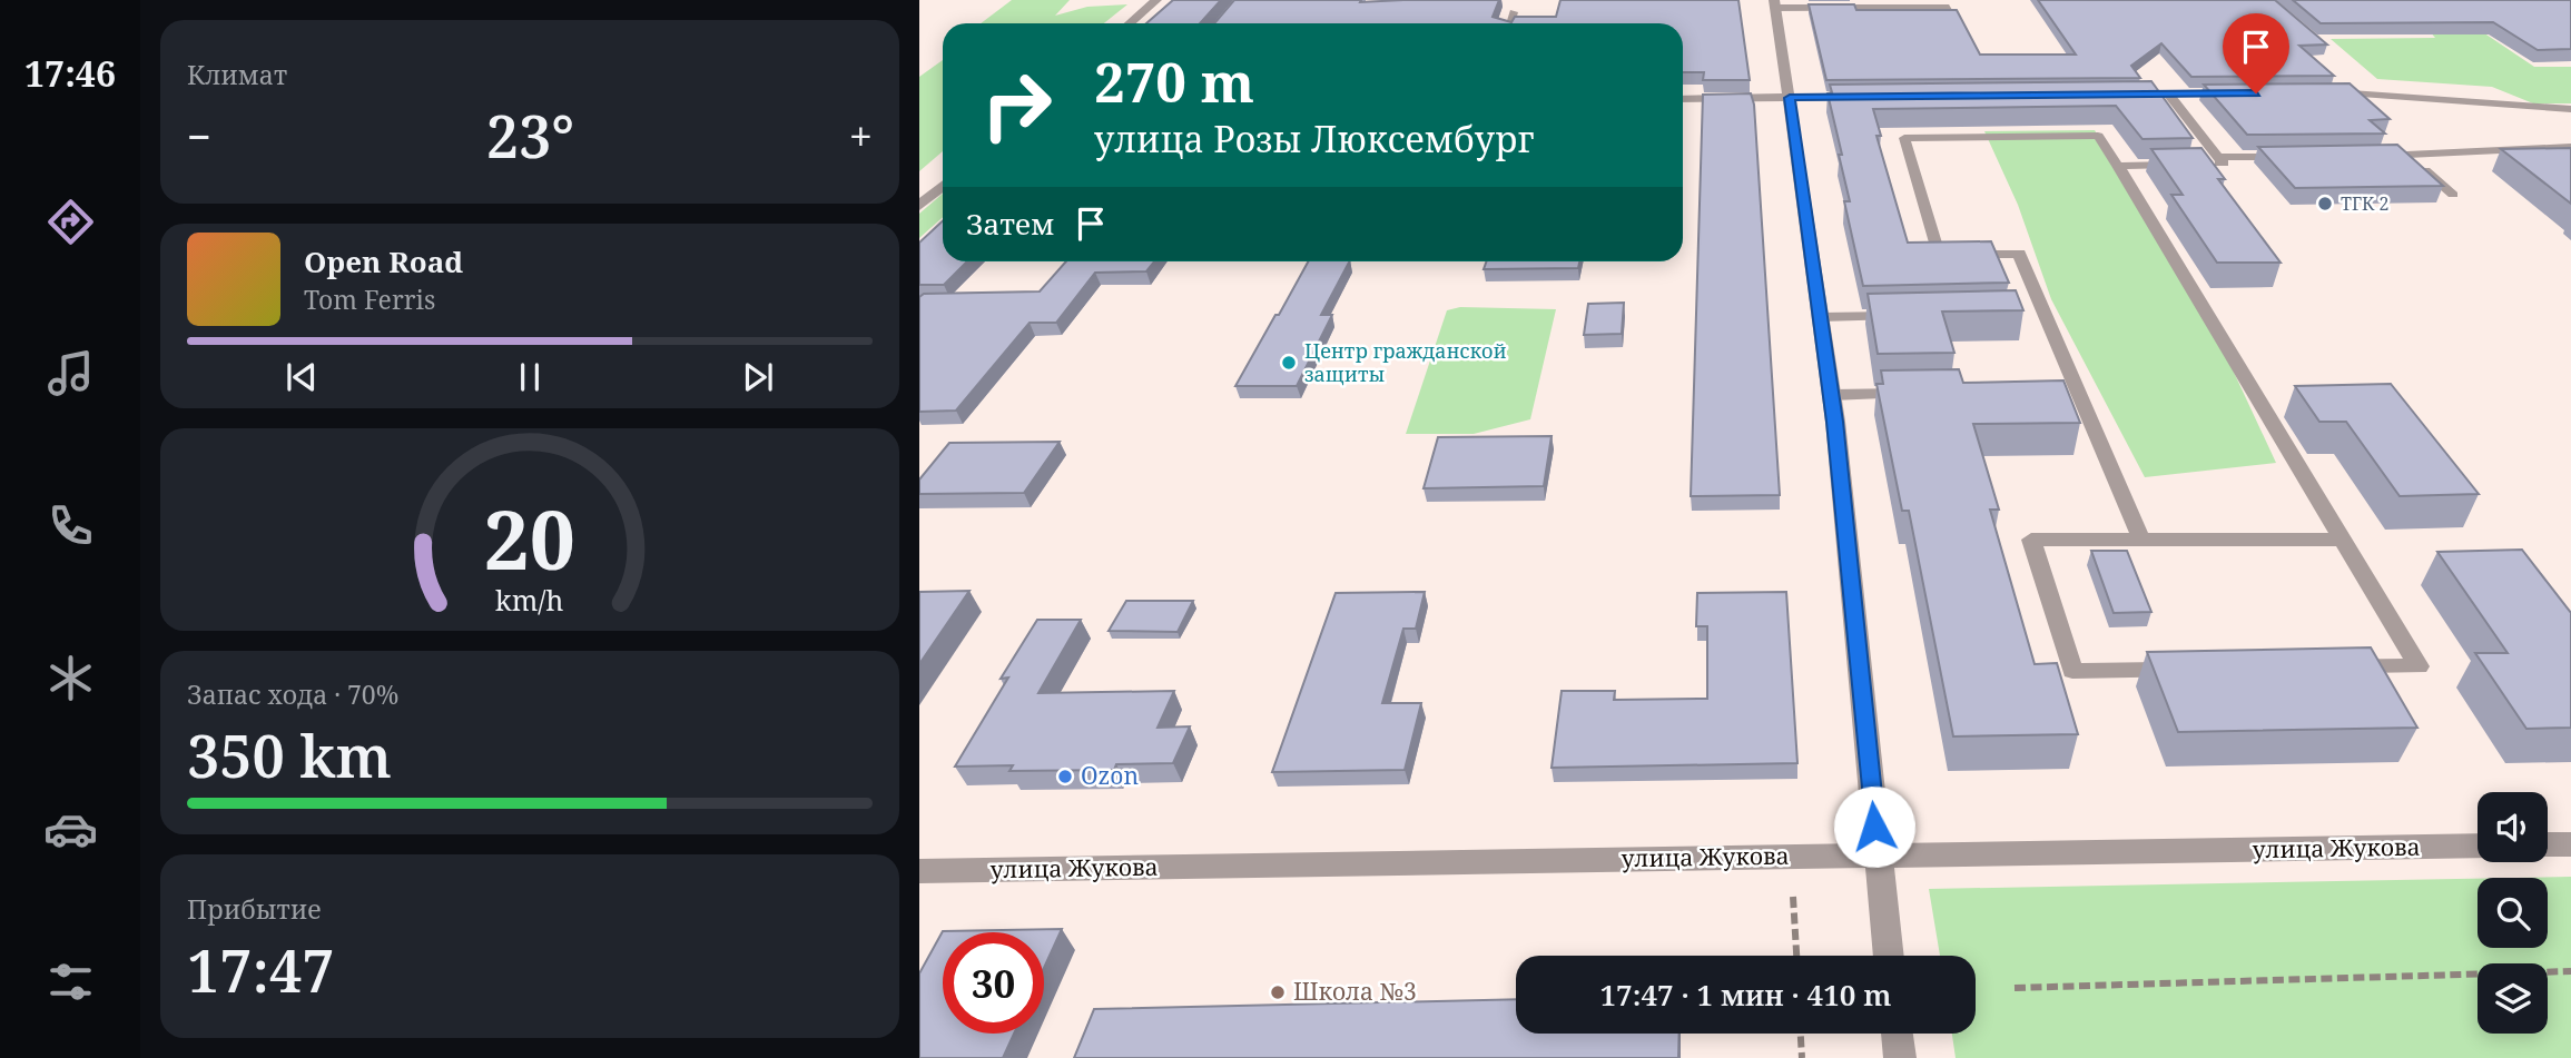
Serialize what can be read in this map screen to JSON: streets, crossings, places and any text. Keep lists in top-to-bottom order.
{
  "streets": {
    "street": ["улица Жукова"]
  },
  "places": [
    "ТГК 2",
    "Центр гражданской защиты",
    "Ozon",
    "Школа №3"
  ],
  "page": {
    "tabs": "17:46",
    "tile": [
      "Климат",
      ["Запас хода · 70%", "350 km"],
      ["Прибытие", "17:47"]
    ],
    "turn": ["270 m", "улица Розы Люксембург"],
    "heat": ["−", "23°", "+"],
    "then": "Затем",
    "song": ["Open Road", "Tom Ferris"],
    "limit": "30",
    "trip": "17:47 · 1 мин · 410 m",
    "gauge": ["20", "km/h"]
  }
}
